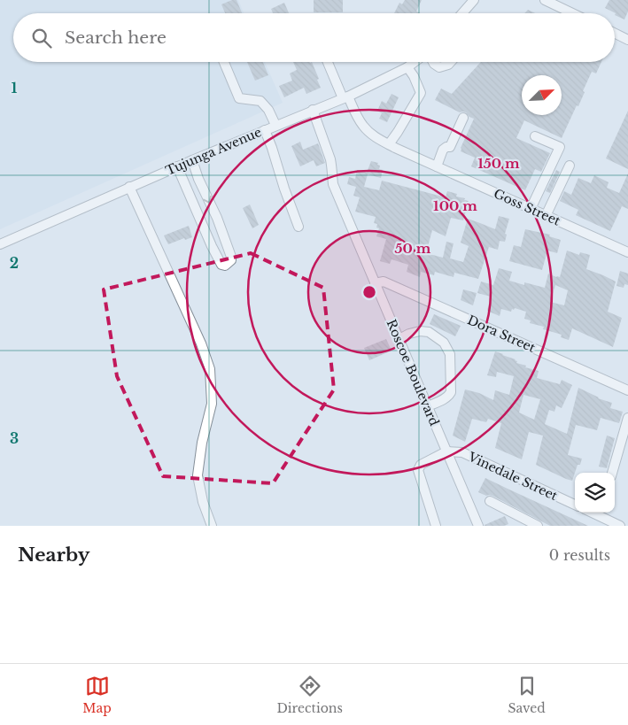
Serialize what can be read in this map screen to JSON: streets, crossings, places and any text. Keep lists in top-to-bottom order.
{
  "streets": {
    "street": [
      "Tujunga Avenue",
      "Goss Street",
      "Dora Street",
      "Roscoe Boulevard",
      "Vinedale Street"
    ]
  },
  "crossings": [
    ["Tujunga Avenue", "Goss Street"],
    ["Tujunga Avenue", "Roscoe Boulevard"],
    ["Dora Street", "Roscoe Boulevard"],
    ["Roscoe Boulevard", "Vinedale Street"]
  ],
  "north": "top right",
  "page": {
    "search": "Search here",
    "heading": ["Nearby", "0 results"],
    "nav": ["Map", "Directions", "Saved"]
  },
  "grid": {
    "rows": ["1", "2", "3"]
  },
  "rings": ["150 m", "100 m", "50 m"]
}
